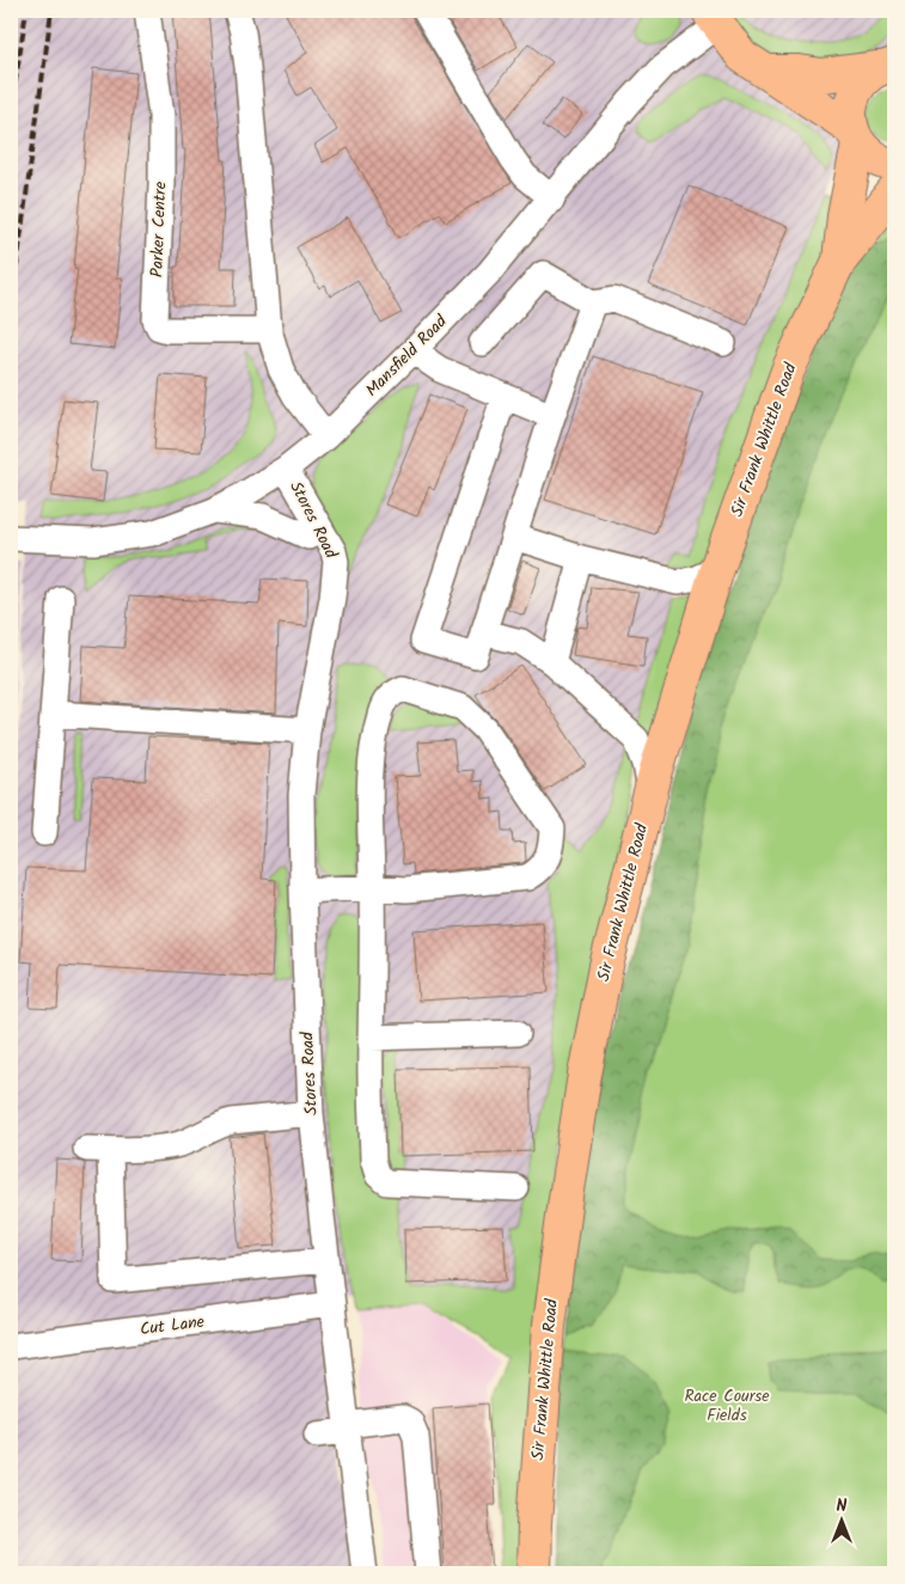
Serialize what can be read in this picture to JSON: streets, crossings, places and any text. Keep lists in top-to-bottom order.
{
  "streets": {
    "main road": ["Mansfield Road", "Sir Frank Whittle Road"],
    "street": ["Parker Centre", "Stores Road", "Cut Lane"]
  },
  "crossings": [
    ["Mansfield Road", "Sir Frank Whittle Road"],
    ["Mansfield Road", "Stores Road"],
    ["Stores Road", "Cut Lane"]
  ],
  "parks": ["Race Course Fields"],
  "north": "top"
}
